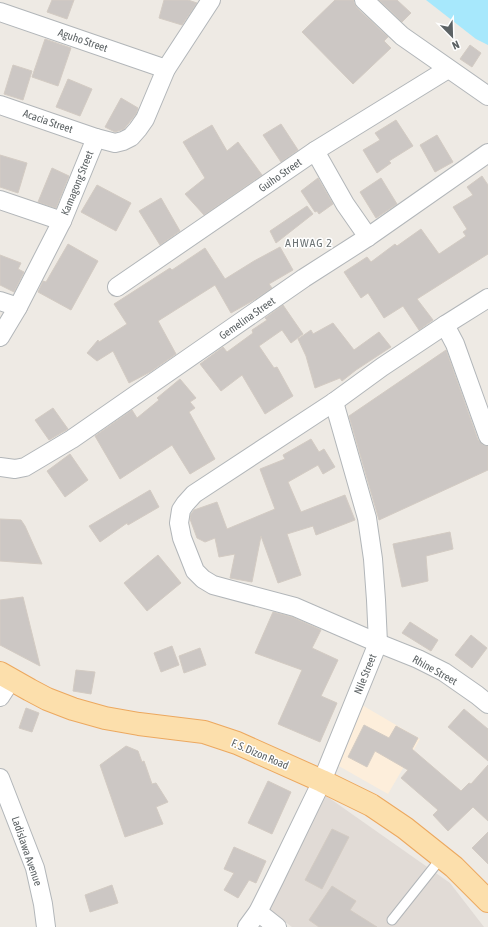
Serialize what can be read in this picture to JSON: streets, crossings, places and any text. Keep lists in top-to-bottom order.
{
  "streets": {
    "main road": ["F. S. Dizon Road"],
    "street": [
      "Aguho Street",
      "Acacia Street",
      "Guiho Street",
      "Kamagong Street",
      "Gemelina Street",
      "Rhine Street",
      "Nile Street",
      "Ladislawa Avenue"
    ]
  },
  "crossings": [
    ["Aguho Street", "Kamagong Street"],
    ["Acacia Street", "Kamagong Street"],
    ["Rhine Street", "Nile Street"],
    ["Nile Street", "F. S. Dizon Road"]
  ],
  "districts": ["AHWAG 2"],
  "north": "bottom right"
}
